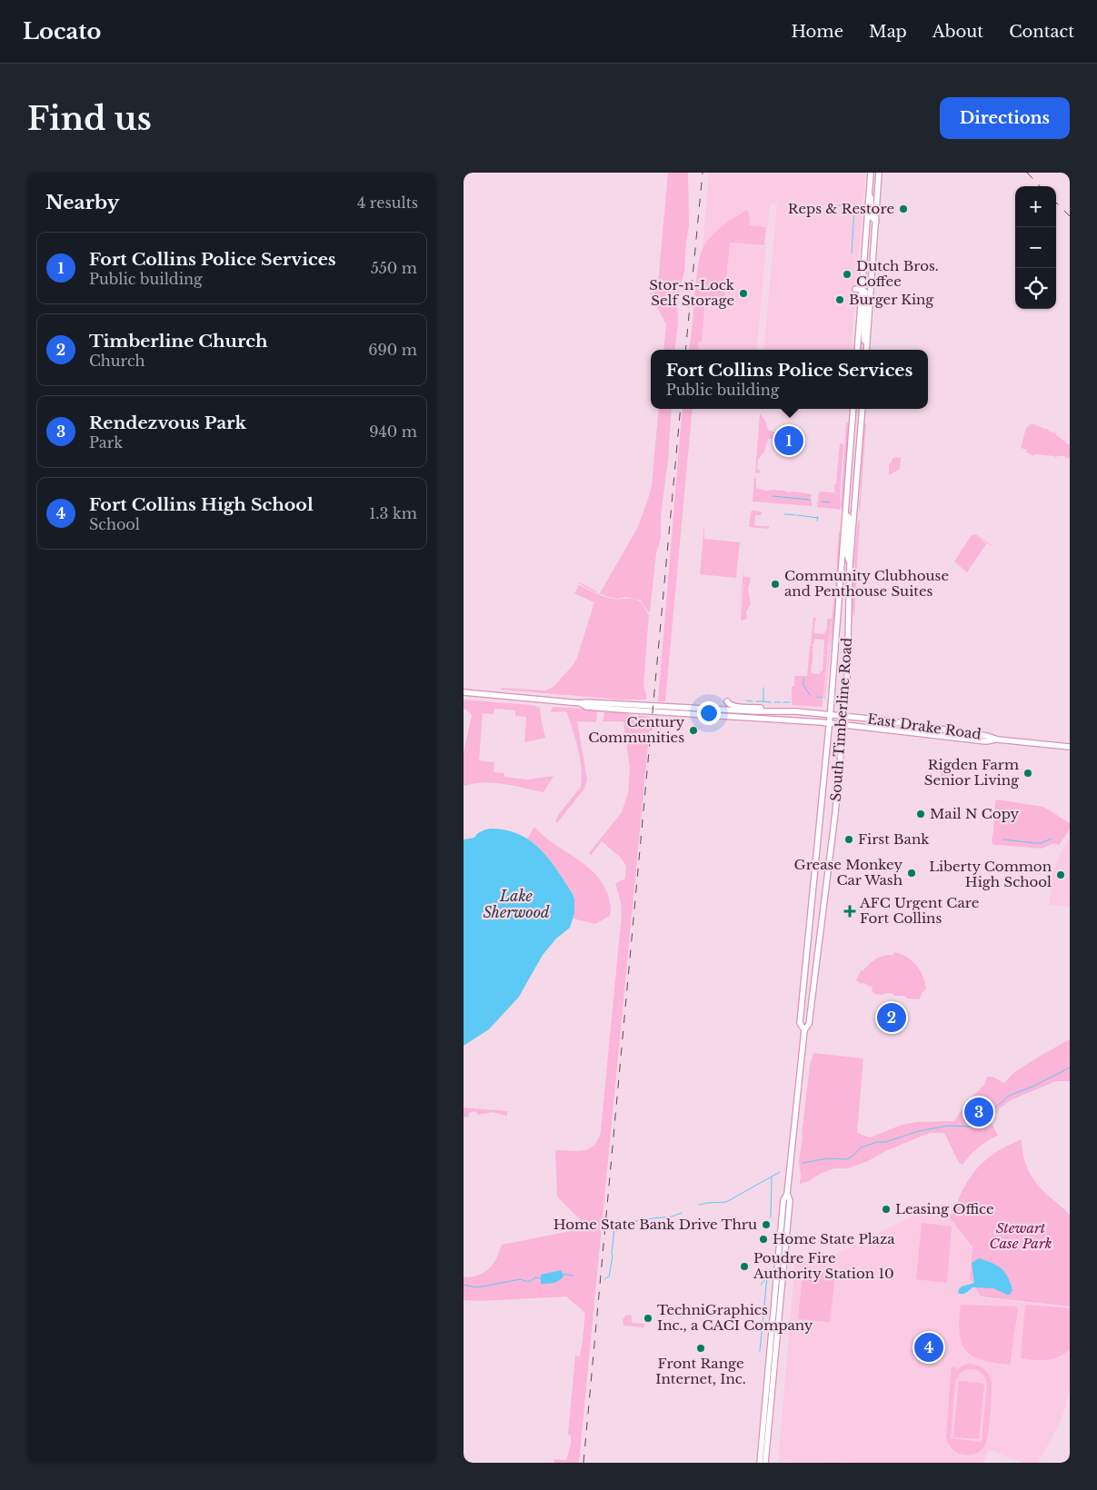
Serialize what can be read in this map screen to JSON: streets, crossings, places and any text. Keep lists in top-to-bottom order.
{
  "streets": {
    "main road": ["South Timberline Road", "East Drake Road"]
  },
  "crossings": [
    ["South Timberline Road", "East Drake Road"]
  ],
  "water": ["Lake Sherwood"],
  "parks": ["Stewart Case Park"],
  "places": {
    "other": [
      "Reps & Restore",
      "Dutch Bros. Coffee",
      "Stor-n-Lock Self Storage",
      "Burger King",
      "Community Clubhouse and Penthouse Suites",
      "Century Communities",
      "Rigden Farm Senior Living",
      "Mail N Copy",
      "First Bank",
      "Grease Monkey Car Wash",
      "Liberty Common High School",
      "Leasing Office",
      "Home State Bank Drive Thru",
      "Home State Plaza",
      "Poudre Fire Authority Station 10",
      "TechniGraphics Inc., a CACI Company",
      "Front Range Internet, Inc."
    ],
    "health": ["AFC Urgent Care Fort Collins"]
  },
  "page": {
    "header": "Locato",
    "nav": [
      "Home",
      "Map",
      "About",
      "Contact"
    ],
    "buttons": "Directions",
    "title": "Find us",
    "heading": ["Nearby", "4 results"],
    "map_buttons": ["+", "−"],
    "list": [
      {
        "mark": "1",
        "name": "Fort Collins Police Services",
        "note": "Public building",
        "value": "550 m"
      },
      {
        "mark": "2",
        "name": "Timberline Church",
        "note": "Church",
        "value": "690 m"
      },
      {
        "mark": "3",
        "name": "Rendezvous Park",
        "note": "Park",
        "value": "940 m"
      },
      {
        "mark": "4",
        "name": "Fort Collins High School",
        "note": "School",
        "value": "1.3 km"
      }
    ],
    "popup": ["Fort Collins Police Services", "Public building"],
    "pins": [
      "1",
      "2",
      "3",
      "4"
    ]
  }
}
